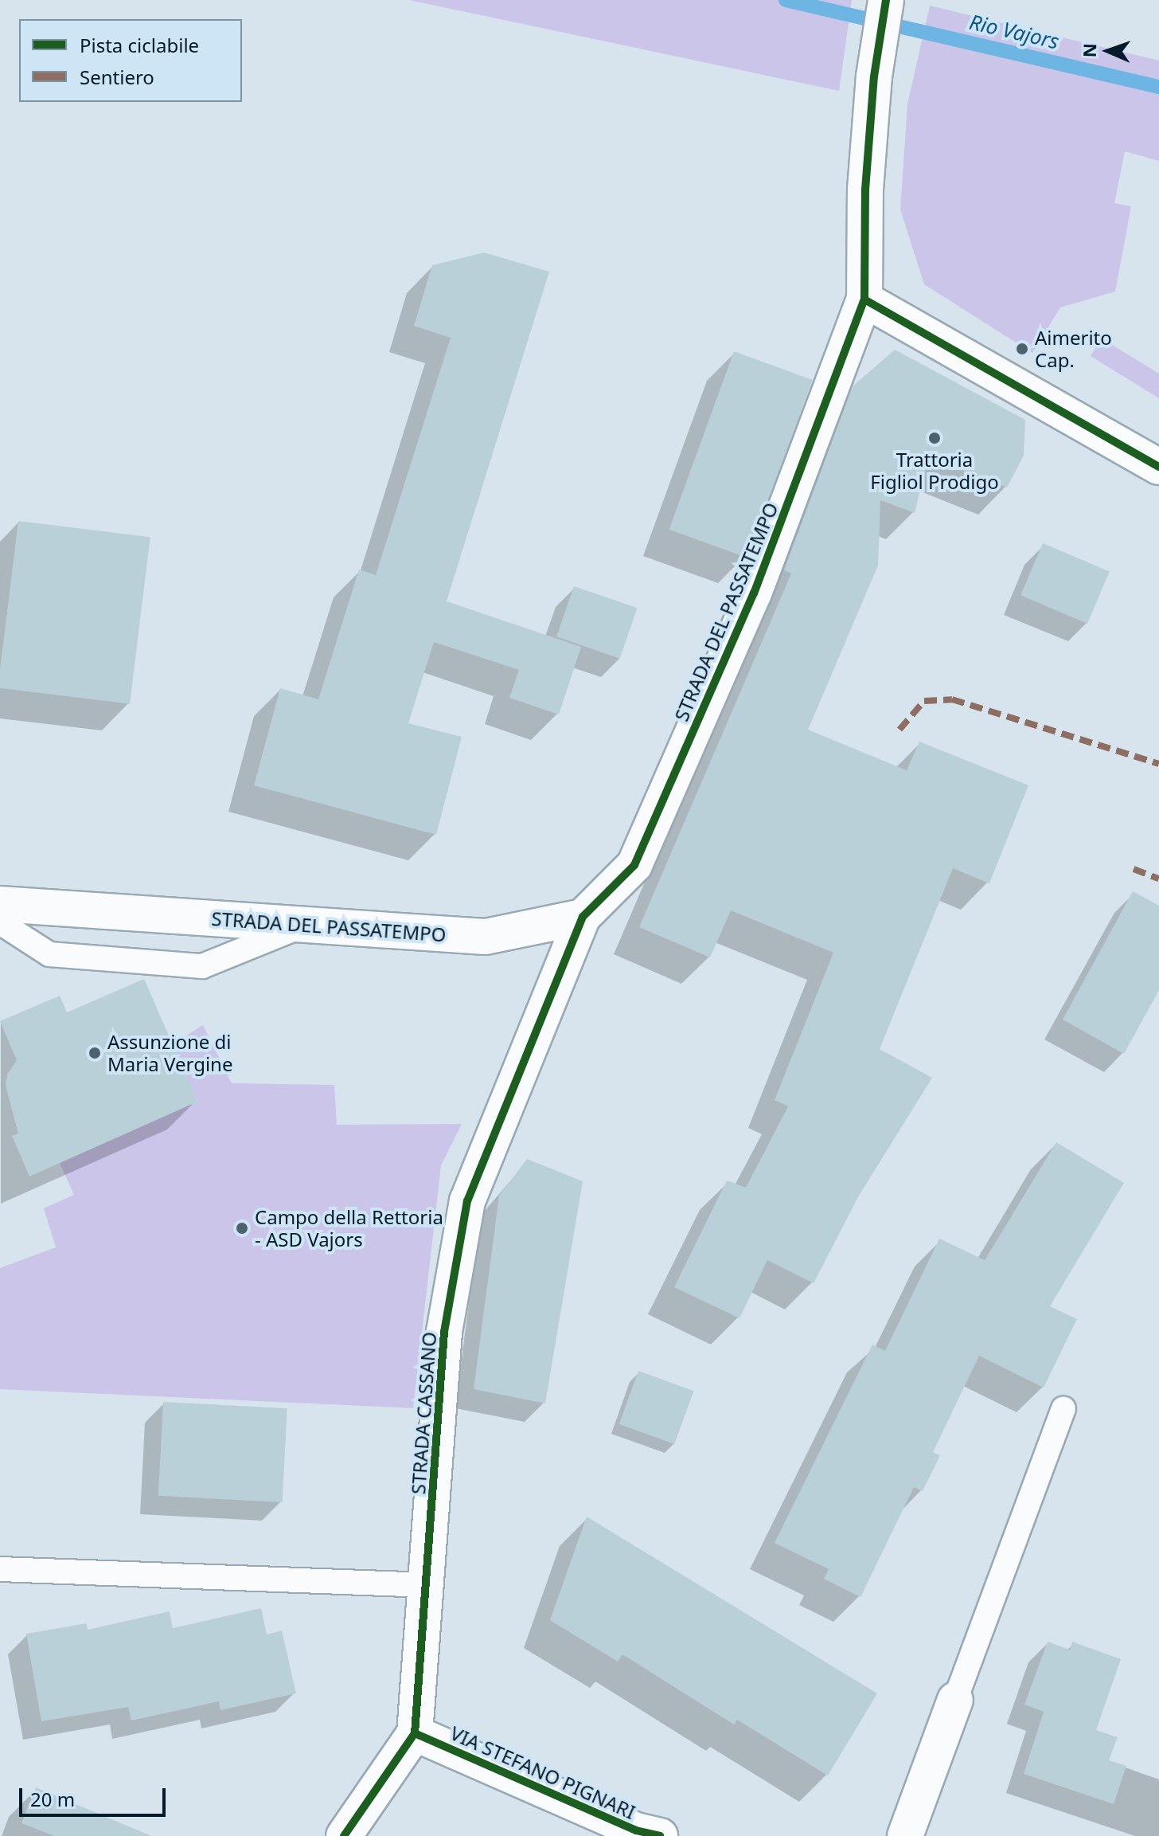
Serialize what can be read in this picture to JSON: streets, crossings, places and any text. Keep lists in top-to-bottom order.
{
  "streets": {
    "street": ["STRADA DEL PASSATEMPO", "STRADA CASSANO", "VIA STEFANO PIGNARI"]
  },
  "crossings": [
    ["STRADA DEL PASSATEMPO", "STRADA CASSANO"],
    ["STRADA CASSANO", "VIA STEFANO PIGNARI"]
  ],
  "water": ["Rio Vajors"],
  "places": [
    "Aimerito Cap.",
    "Trattoria Figliol Prodigo",
    "Assunzione di Maria Vergine",
    "Campo della Rettoria - ASD Vajors"
  ],
  "legend": ["Pista ciclabile", "Sentiero"],
  "scale_bar": "20 m",
  "north": "left"
}
